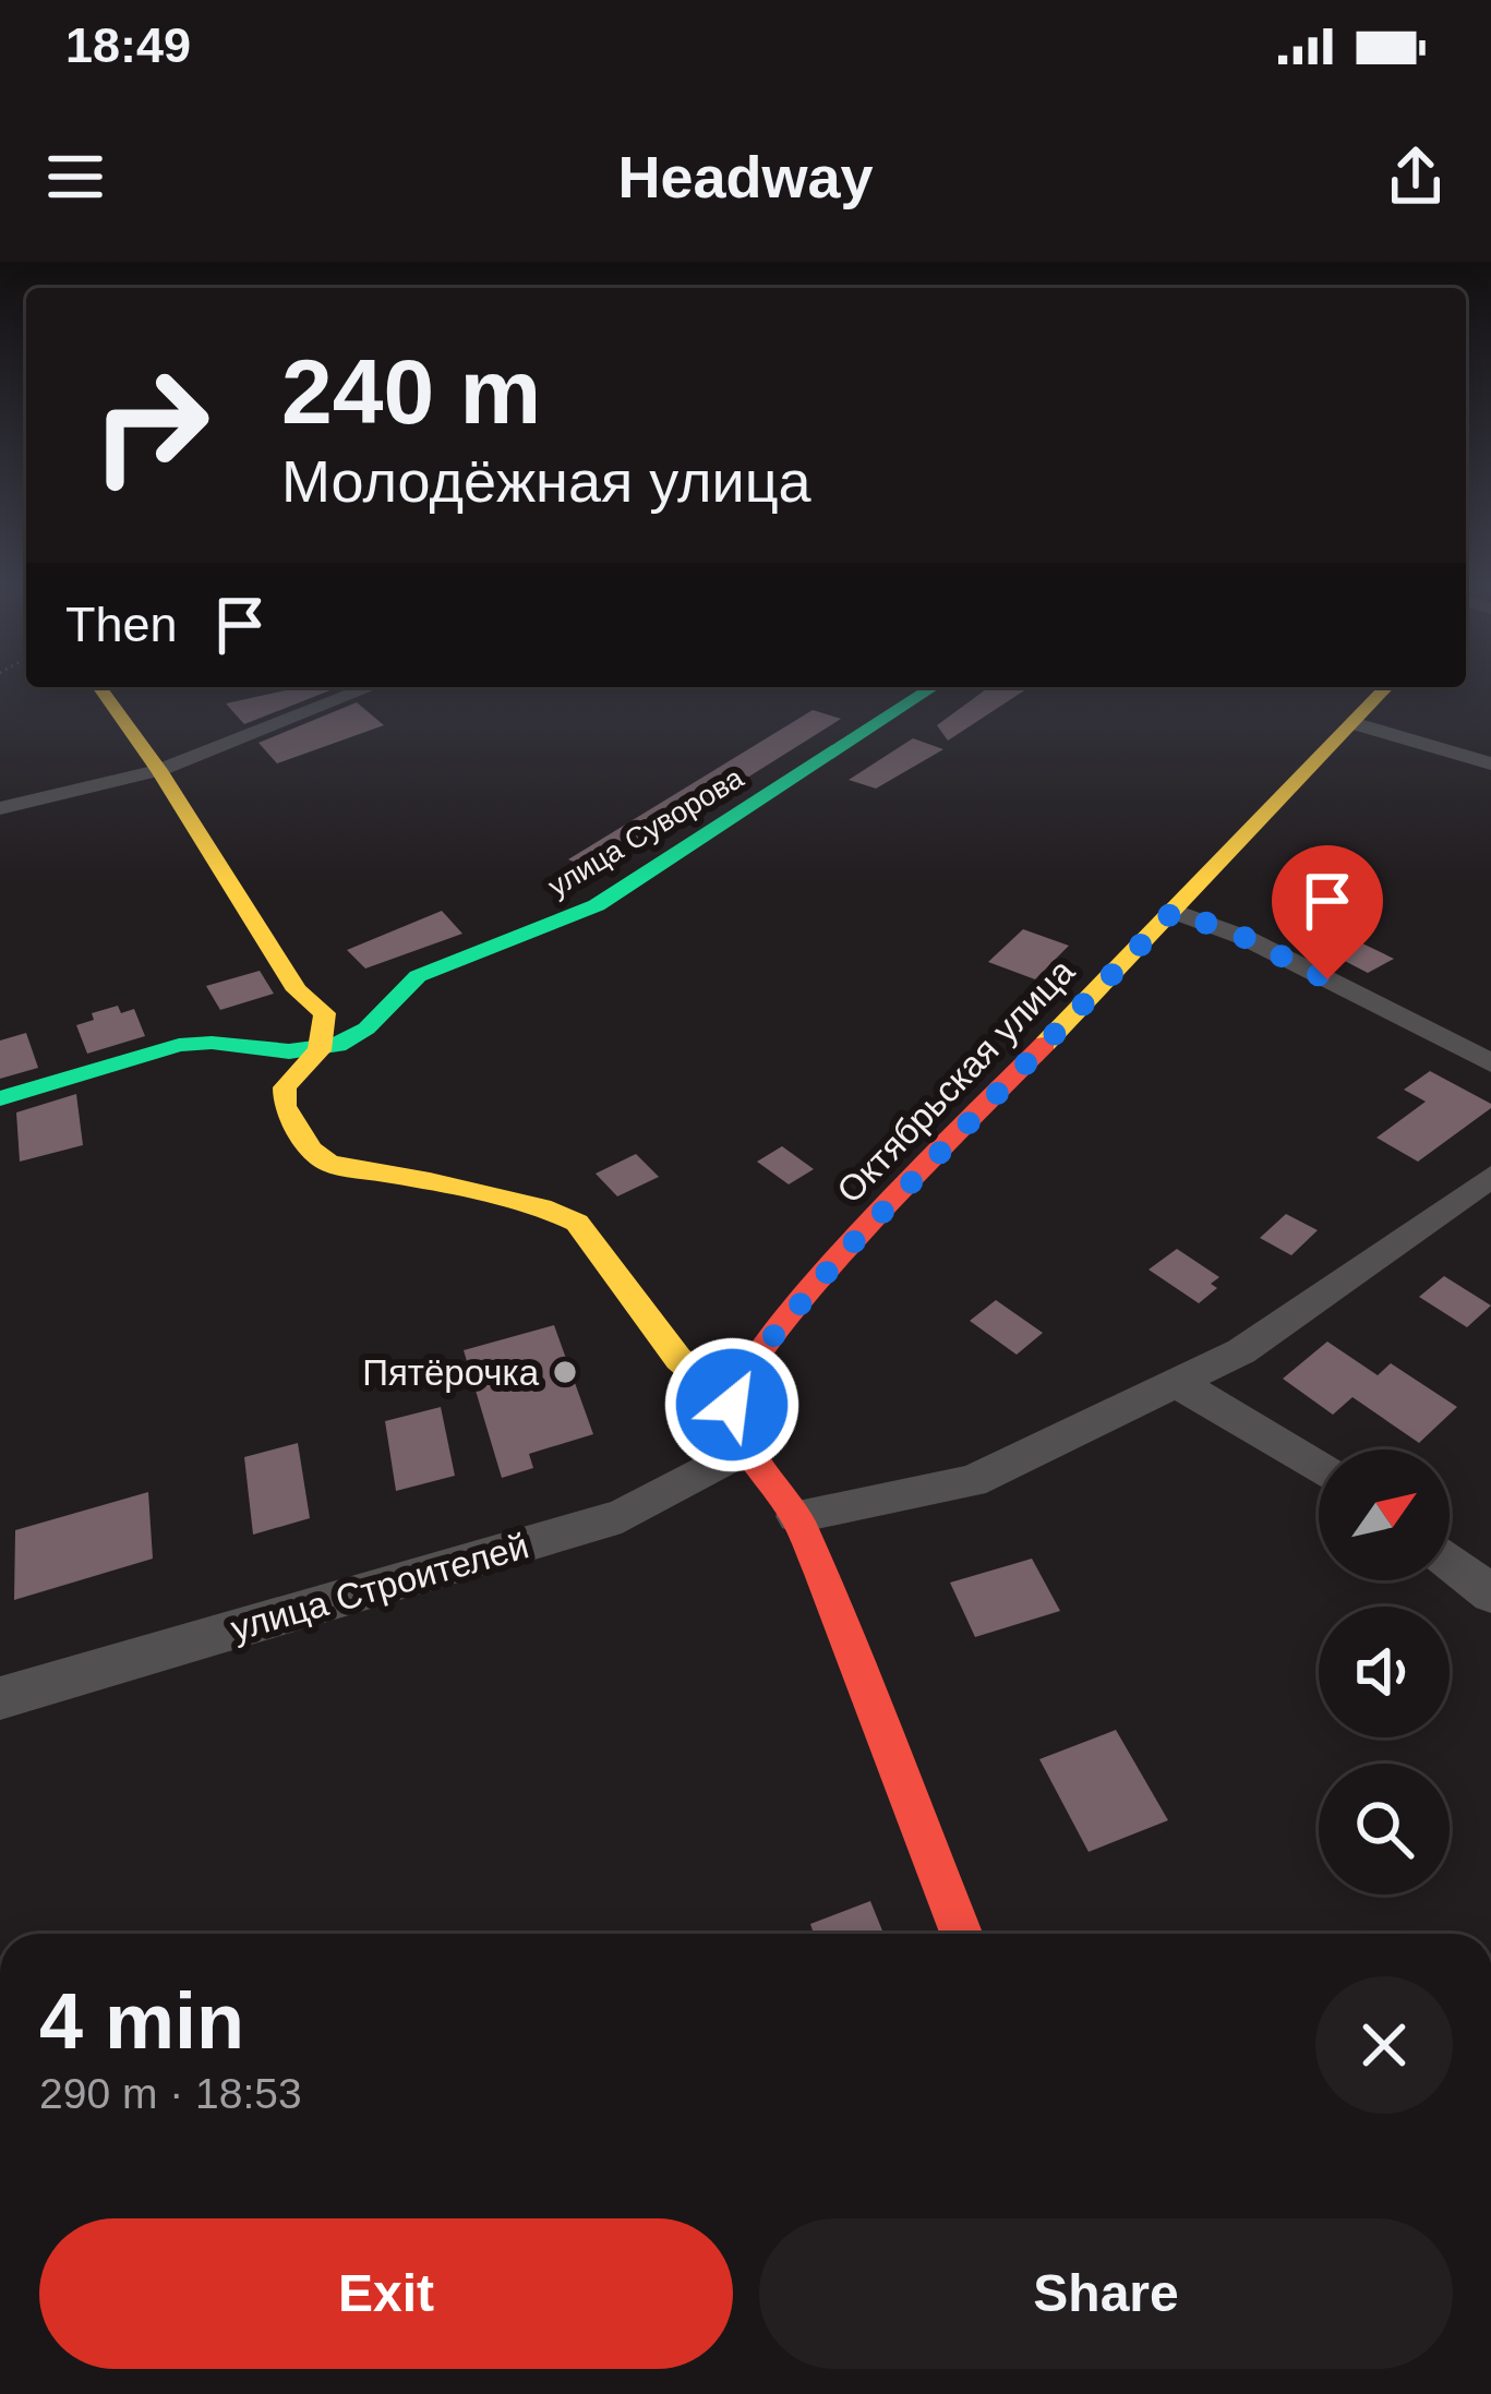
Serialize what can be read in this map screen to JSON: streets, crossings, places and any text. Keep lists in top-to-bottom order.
{
  "streets": {
    "street": ["улица Суворова", "Октябрьская улица", "улица Строителей"]
  },
  "places": ["Пятёрочка"],
  "north": "top right",
  "page": {
    "status": "18:49",
    "header": "Headway",
    "turn": ["240 m", "Молодёжная улица"],
    "then": "Then",
    "heading": ["4 min", "290 m · 18:53"],
    "buttons": ["Exit", "Share"]
  }
}
